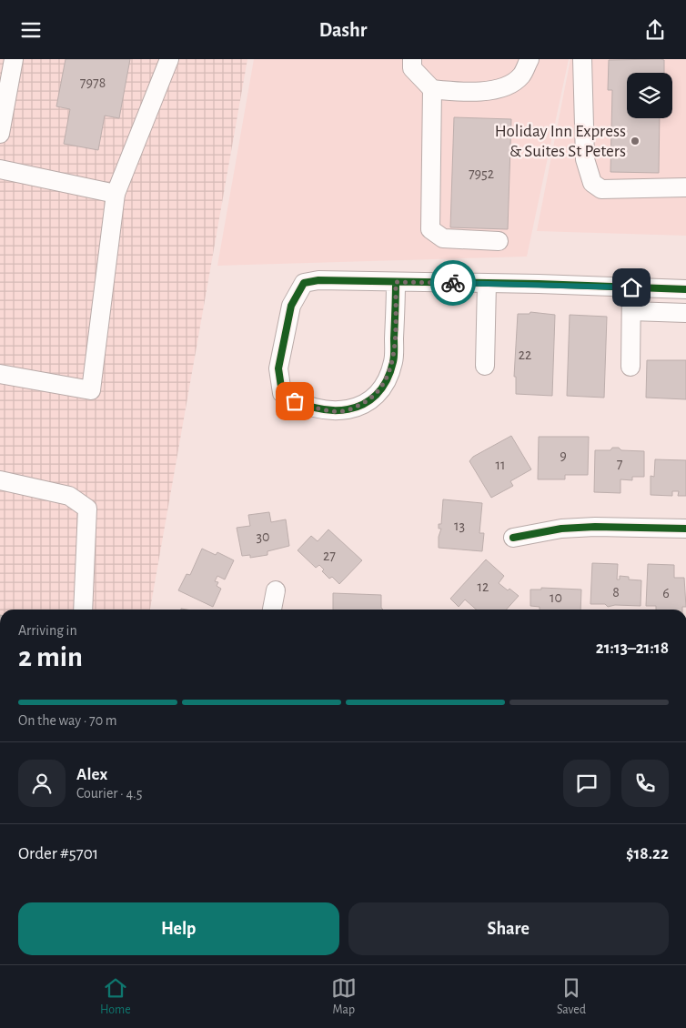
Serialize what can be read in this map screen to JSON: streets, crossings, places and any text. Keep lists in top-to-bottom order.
{
  "places": ["Holiday Inn Express & Suites St Peters"],
  "house_numbers": [
    "7978",
    "7952",
    "22",
    "9",
    "7",
    "11",
    "13",
    "30",
    "27",
    "12",
    "8",
    "6",
    "10"
  ],
  "page": {
    "header": "Dashr",
    "heading": ["2 min", "Arriving in", "21:13–21:18"],
    "panel": [
      "Alex",
      "Courier · 4.5",
      "Order #5701",
      "$18.22"
    ],
    "bar": "On the way · 70 m",
    "buttons": ["Help", "Share"],
    "tabs": ["Home", "Map", "Saved"]
  }
}
